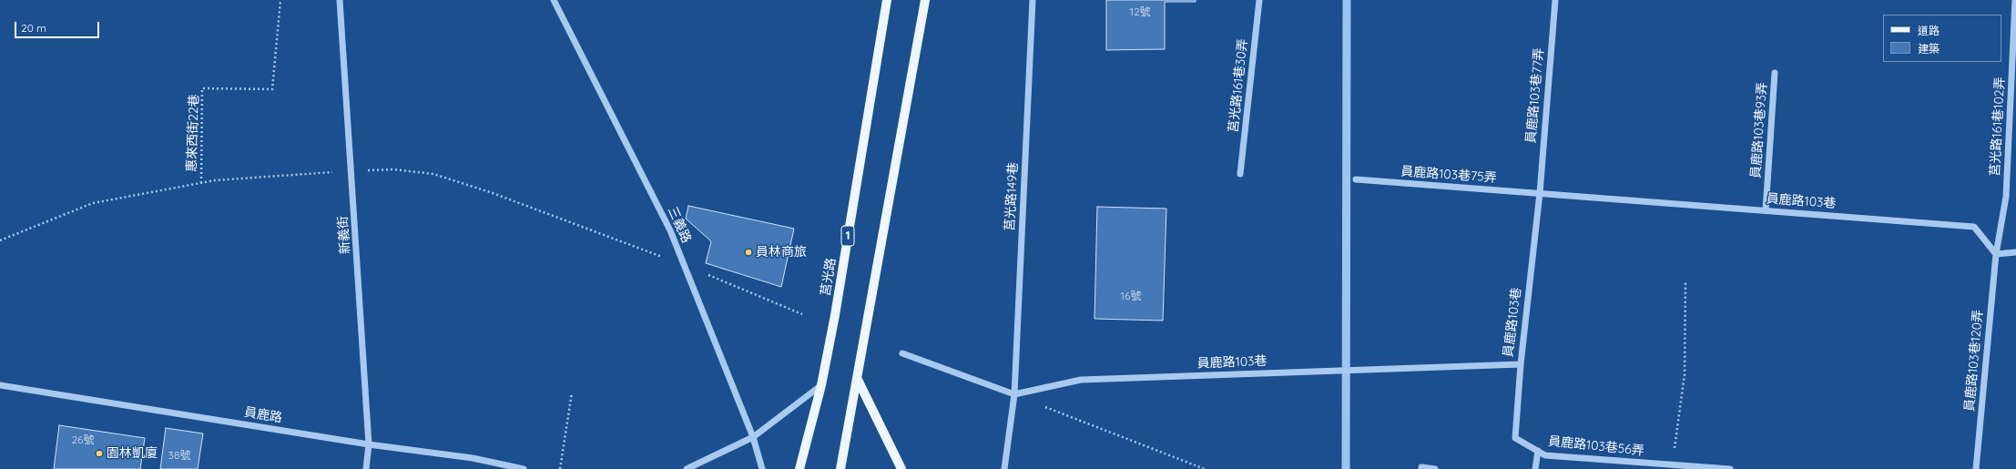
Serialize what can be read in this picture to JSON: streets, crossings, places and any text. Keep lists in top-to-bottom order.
{
  "streets": {
    "main road": ["1", "莒光路"],
    "street": [
      "莒光路161巷30弄",
      "員鹿路103巷77弄",
      "莒光路161巷102弄",
      "員鹿路103巷93弄",
      "員鹿路103巷75弄",
      "莒光路149巷",
      "員鹿路103巷",
      "三義路",
      "新義街",
      "員鹿路103巷120弄",
      "員鹿路",
      "員鹿路103巷56弄"
    ],
    "path": ["惠來西街22巷"]
  },
  "crossings": [
    ["員鹿路103巷77弄", "員鹿路103巷75弄"],
    ["員鹿路103巷77弄", "員鹿路103巷"],
    ["莒光路161巷102弄", "員鹿路103巷"],
    ["莒光路161巷102弄", "員鹿路103巷120弄"],
    ["員鹿路103巷93弄", "員鹿路103巷"],
    ["員鹿路103巷75弄", "員鹿路103巷"],
    ["莒光路149巷", "員鹿路103巷"],
    ["員鹿路103巷", "員鹿路103巷120弄"],
    ["員鹿路103巷", "員鹿路103巷56弄"],
    ["新義街", "員鹿路"]
  ],
  "places": ["員林商旅", "園林凱廈"],
  "house_numbers": [
    "12號",
    "16號",
    "26號",
    "38號"
  ],
  "legend": ["道路", "建築"],
  "scale_bar": "20 m"
}
